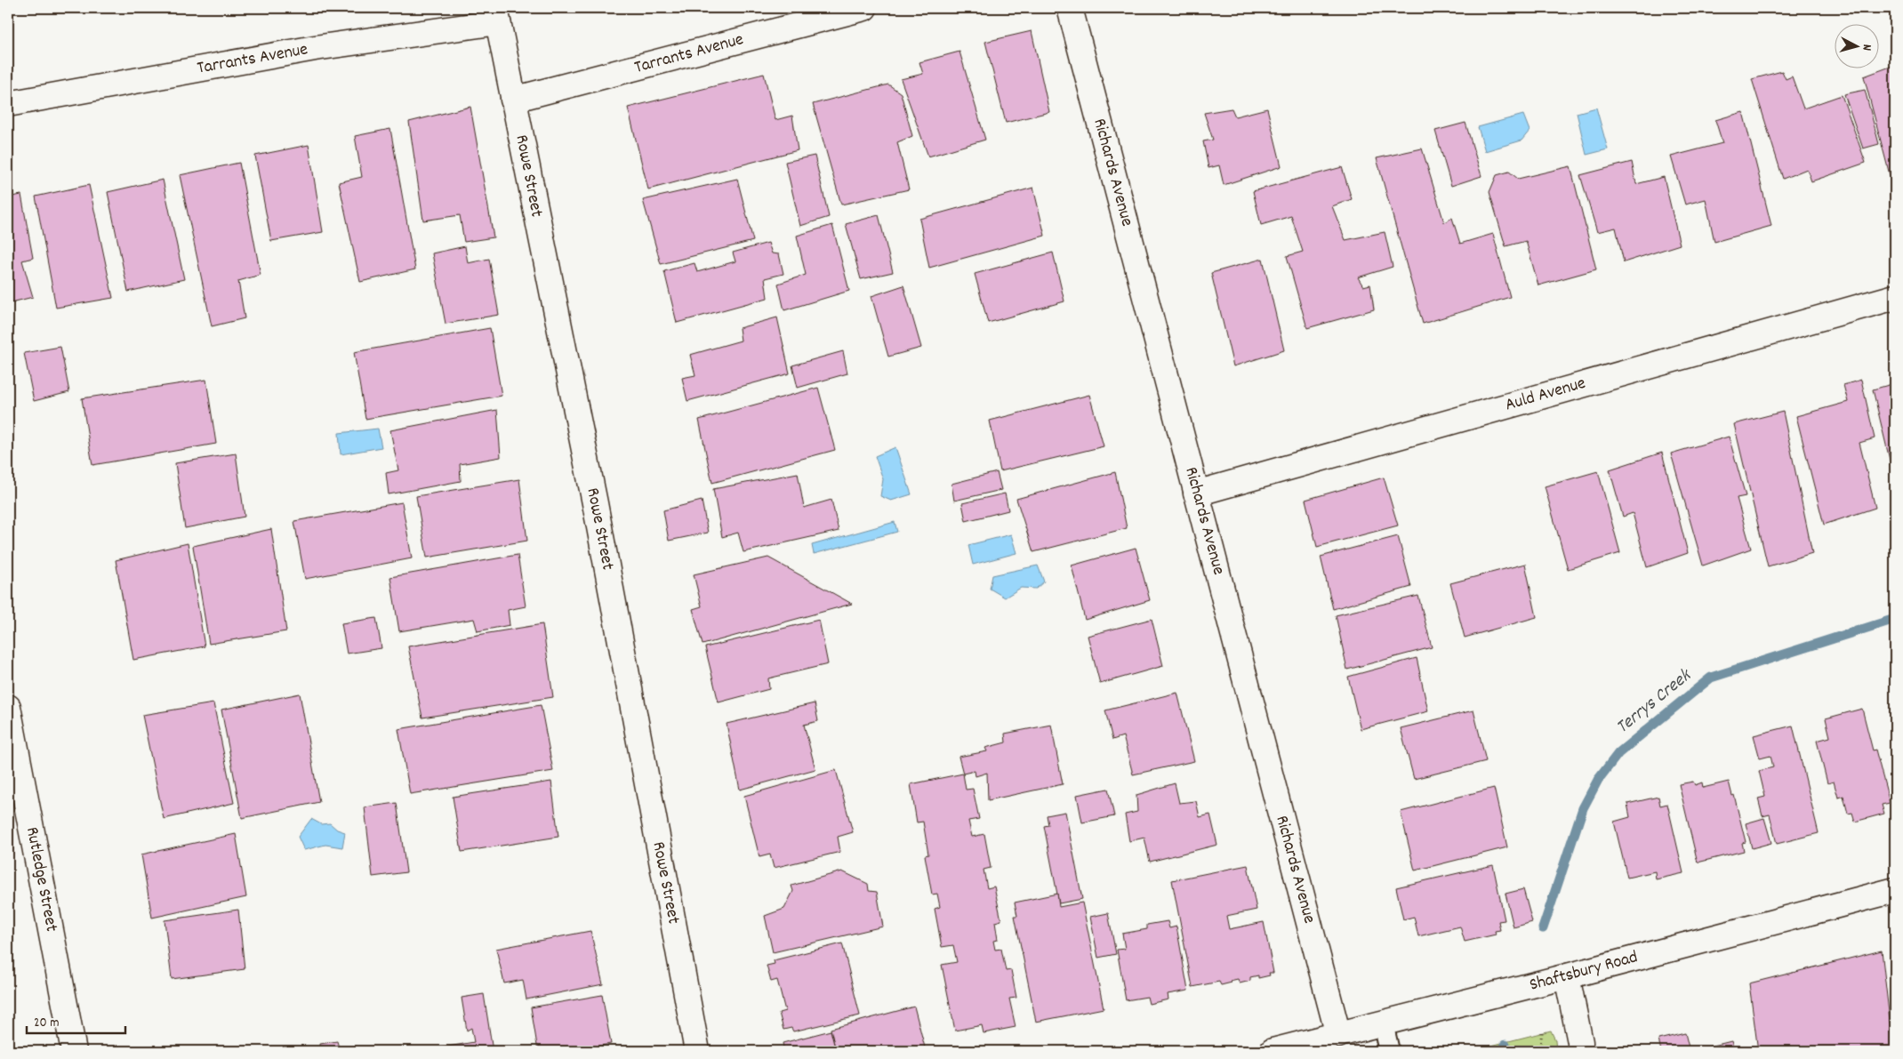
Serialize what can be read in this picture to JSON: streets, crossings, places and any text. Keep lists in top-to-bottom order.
{
  "streets": {
    "street": [
      "Tarrants Avenue",
      "Richards Avenue",
      "Rowe Street",
      "Auld Avenue",
      "Rutledge Street",
      "Shaftsbury Road"
    ]
  },
  "crossings": [
    ["Tarrants Avenue", "Rowe Street"],
    ["Richards Avenue", "Auld Avenue"],
    ["Richards Avenue", "Shaftsbury Road"]
  ],
  "water": ["Terrys Creek"],
  "scale_bar": "20 m",
  "north": "right"
}
